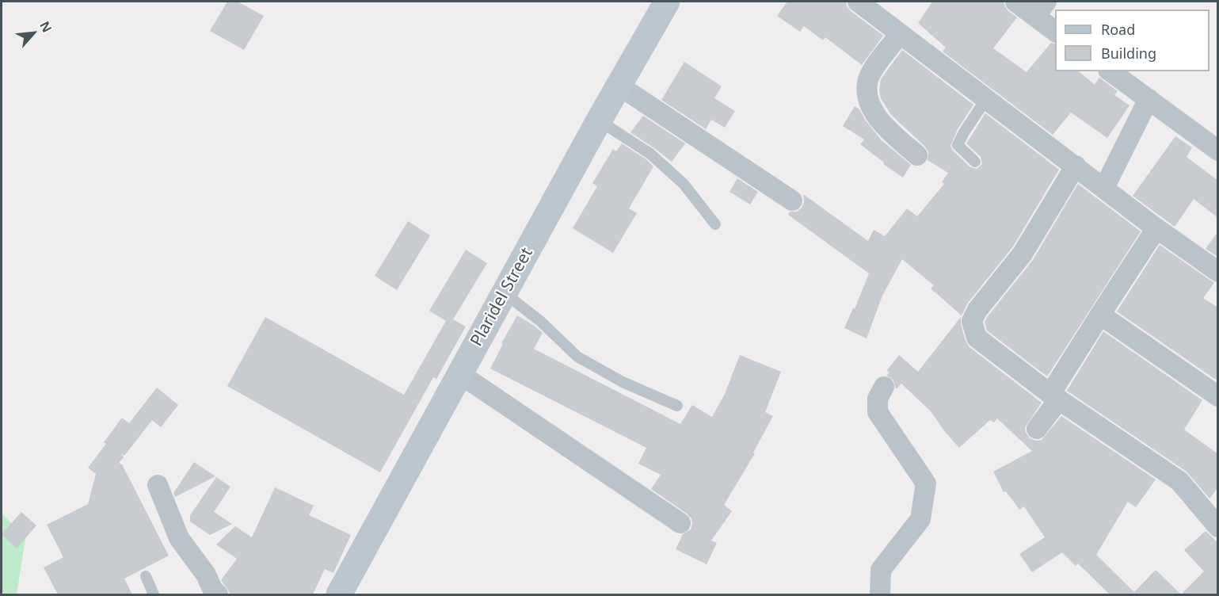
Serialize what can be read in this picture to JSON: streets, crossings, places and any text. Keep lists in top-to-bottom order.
{
  "streets": {
    "street": ["Plaridel Street"]
  },
  "legend": ["Road", "Building"],
  "north": "top right"
}
